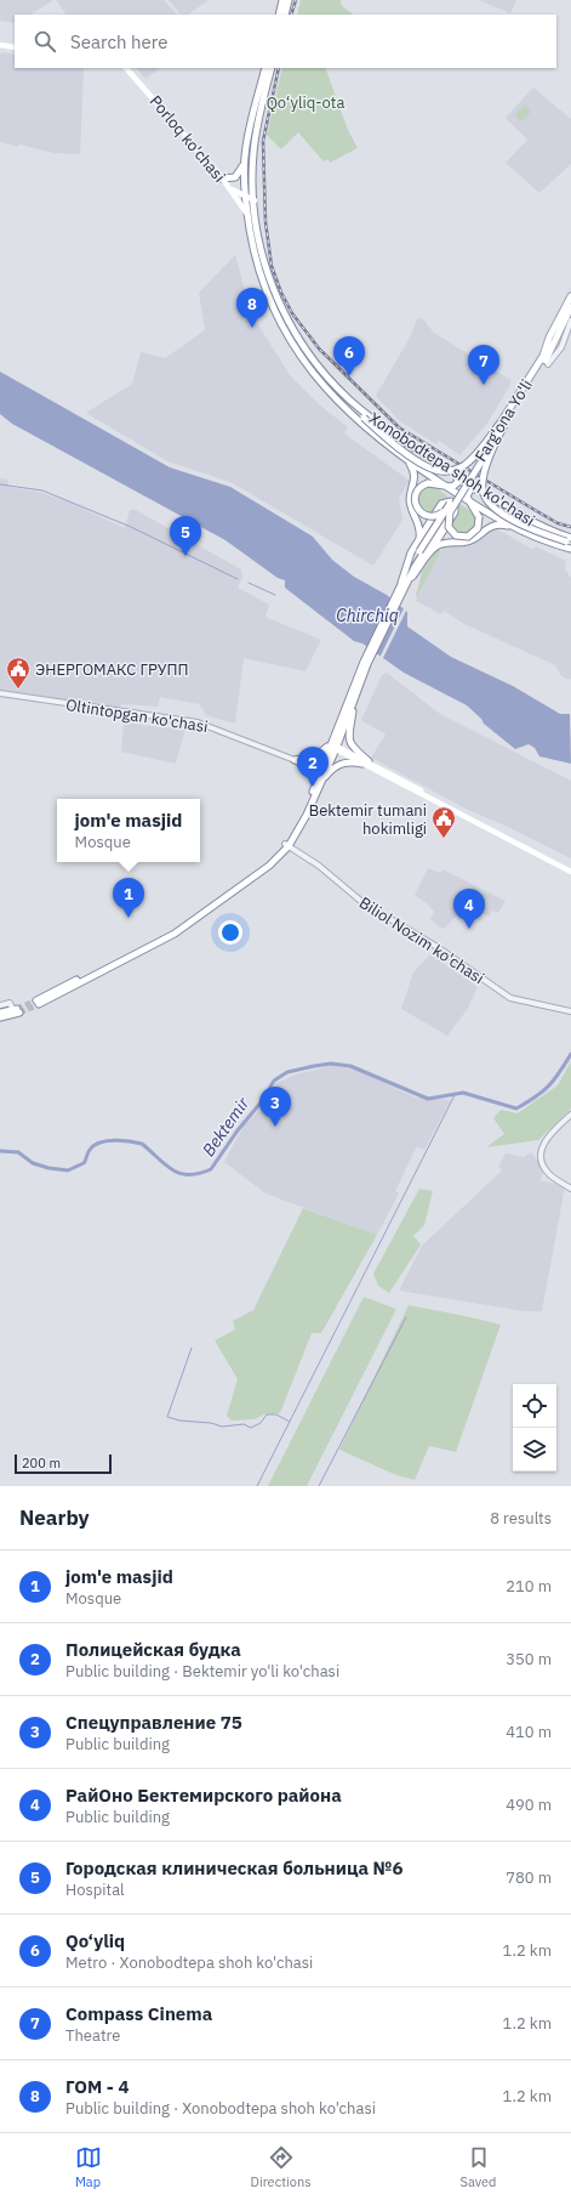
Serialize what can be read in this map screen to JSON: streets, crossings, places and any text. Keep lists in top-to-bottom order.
{
  "streets": {
    "main road": ["Porloq ko'chasi", "Farg'ona Yo'li", "Xonobodtepa shoh ko'chasi"],
    "street": ["Oltintopgan ko'chasi", "Biliol Nozim ko'chasi"]
  },
  "crossings": [
    ["Porloq ko'chasi", "Xonobodtepa shoh ko'chasi"]
  ],
  "water": ["Chirchiq", "Bektemir"],
  "parks": ["Qo‘yliq-ota"],
  "places": {
    "public building": ["ЭНЕРГОМАКС ГРУПП", "Bektemir tumani hokimligi"]
  },
  "scale_bar": "200 m",
  "page": {
    "search": "Search here",
    "pins": [
      "8",
      "6",
      "7",
      "5",
      "2",
      "1",
      "4",
      "3"
    ],
    "popup": ["jom'e masjid", "Mosque"],
    "scale": "200 m",
    "heading": ["Nearby", "8 results"],
    "list": [
      {
        "mark": "1",
        "name": "jom'e masjid",
        "note": "Mosque",
        "value": "210 m"
      },
      {
        "mark": "2",
        "name": "Полицейская будка",
        "note": "Public building · Bektemir yo'li ko'chasi",
        "value": "350 m"
      },
      {
        "mark": "3",
        "name": "Спецуправление 75",
        "note": "Public building",
        "value": "410 m"
      },
      {
        "mark": "4",
        "name": "РайОно Бектемирского района",
        "note": "Public building",
        "value": "490 m"
      },
      {
        "mark": "5",
        "name": "Городская клиническая больница №6",
        "note": "Hospital",
        "value": "780 m"
      },
      {
        "mark": "6",
        "name": "Qo‘yliq",
        "note": "Metro · Xonobodtepa shoh ko'chasi",
        "value": "1.2 km"
      },
      {
        "mark": "7",
        "name": "Compass Cinema",
        "note": "Theatre",
        "value": "1.2 km"
      },
      {
        "mark": "8",
        "name": "ГОМ - 4",
        "note": "Public building · Xonobodtepa shoh ko'chasi",
        "value": "1.2 km"
      }
    ],
    "nav": ["Map", "Directions", "Saved"]
  }
}
